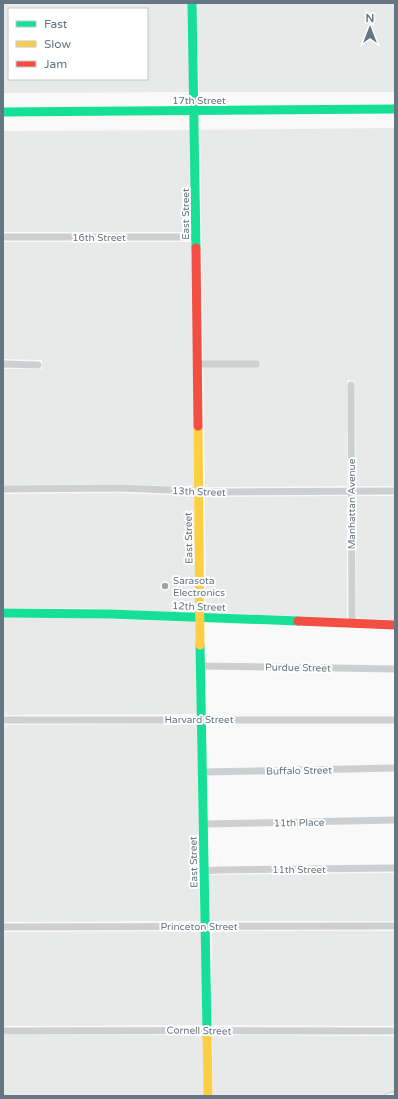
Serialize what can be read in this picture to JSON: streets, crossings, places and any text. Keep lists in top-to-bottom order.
{
  "streets": {
    "street": [
      "17th Street",
      "East Street",
      "16th Street",
      "13th Street",
      "Manhattan Avenue",
      "12th Street",
      "Purdue Street",
      "Harvard Street",
      "Buffalo Street",
      "11th Place",
      "11th Street",
      "Princeton Street",
      "Cornell Street"
    ]
  },
  "crossings": [
    ["17th Street", "East Street"],
    ["East Street", "16th Street"],
    ["East Street", "13th Street"],
    ["East Street", "12th Street"],
    ["East Street", "Purdue Street"],
    ["East Street", "Harvard Street"],
    ["East Street", "Buffalo Street"],
    ["East Street", "11th Place"],
    ["East Street", "11th Street"],
    ["East Street", "Princeton Street"],
    ["East Street", "Cornell Street"],
    ["13th Street", "Manhattan Avenue"],
    ["Manhattan Avenue", "12th Street"]
  ],
  "places": ["Sarasota Electronics"],
  "legend": ["Fast", "Slow", "Jam"],
  "north": "top"
}
